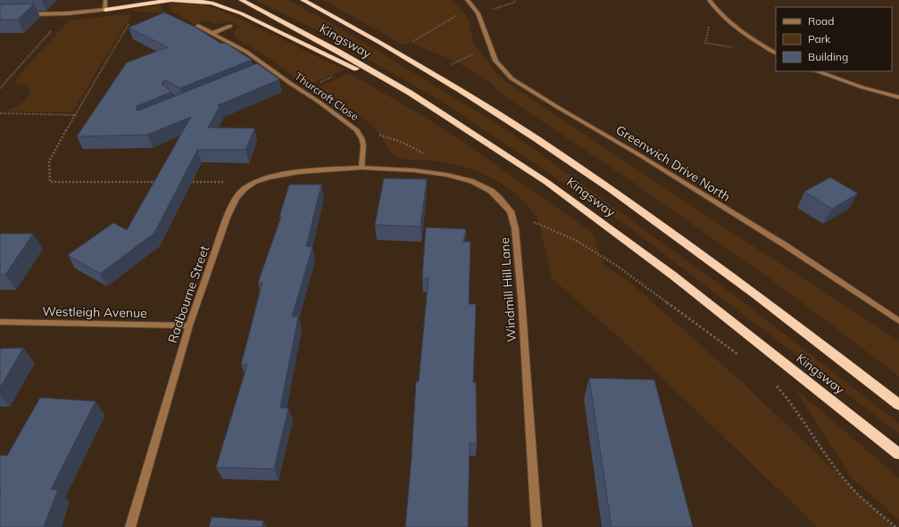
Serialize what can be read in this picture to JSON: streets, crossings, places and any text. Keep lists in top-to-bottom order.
{
  "streets": {
    "highway": ["Kingsway"],
    "street": [
      "Thurcroft Close",
      "Greenwich Drive North",
      "Windmill Hill Lane",
      "Radbourne Street",
      "Westleigh Avenue"
    ]
  },
  "crossings": [
    ["Thurcroft Close", "Windmill Hill Lane"],
    ["Thurcroft Close", "Radbourne Street"],
    ["Windmill Hill Lane", "Radbourne Street"],
    ["Radbourne Street", "Westleigh Avenue"]
  ],
  "legend": ["Road", "Park", "Building"]
}
